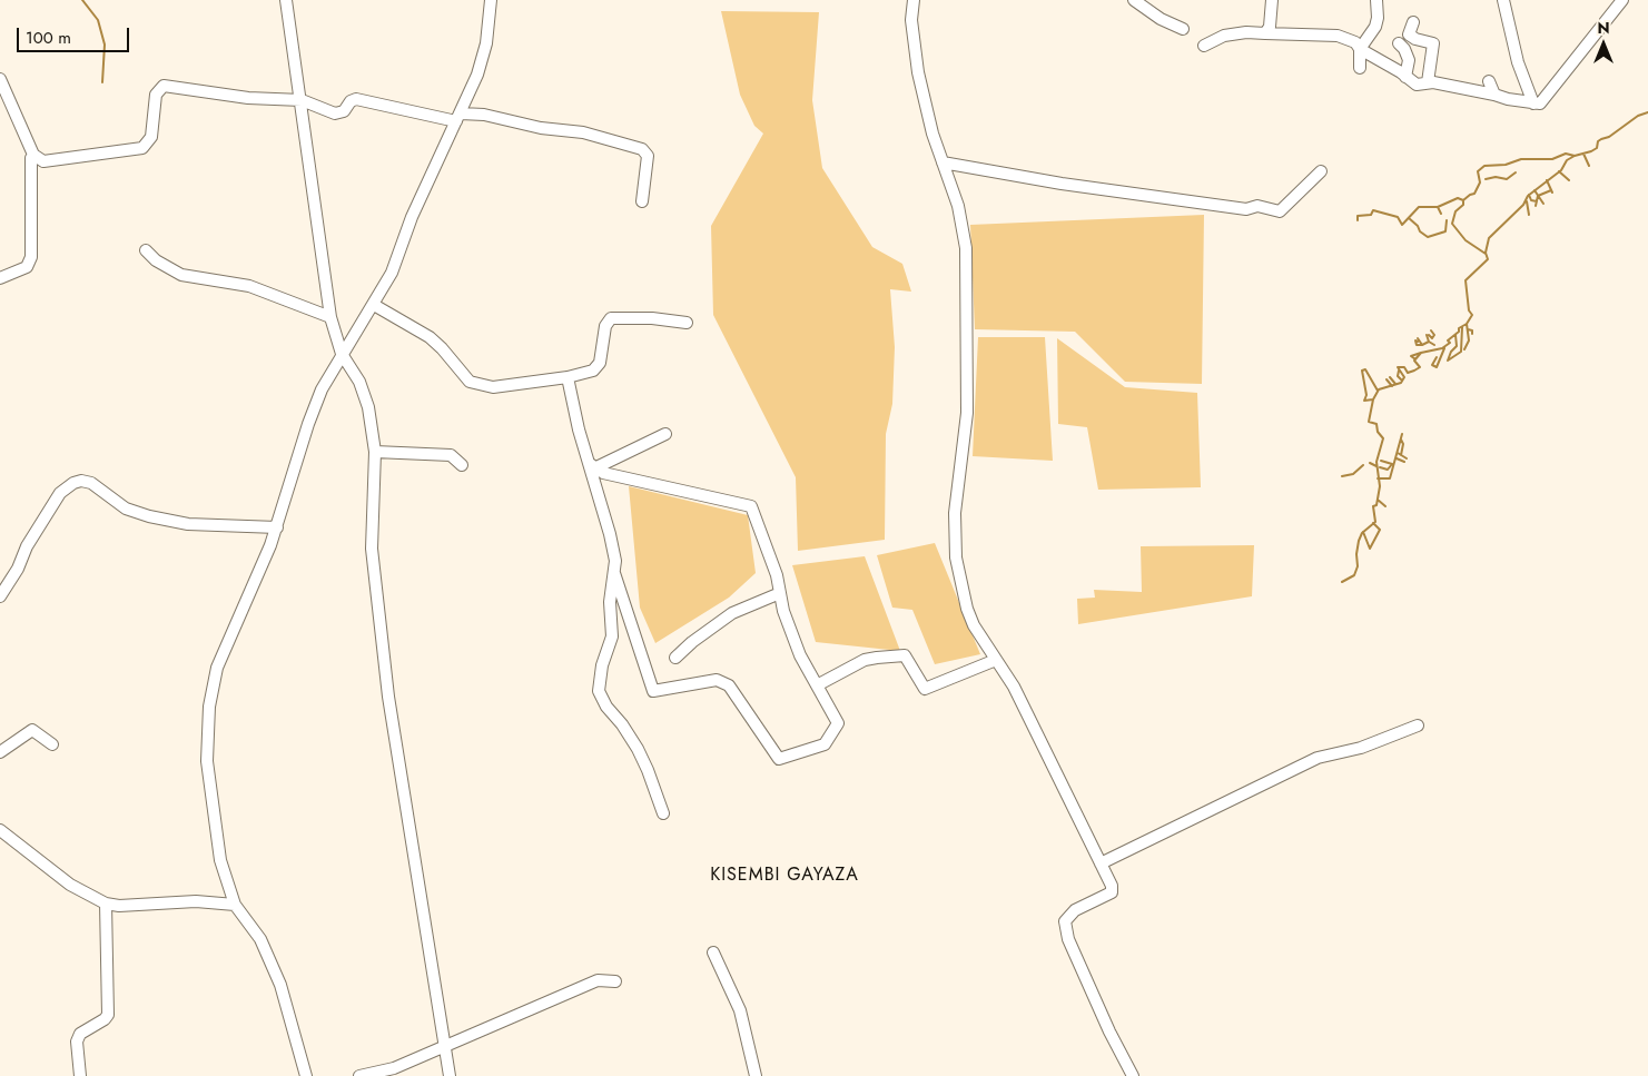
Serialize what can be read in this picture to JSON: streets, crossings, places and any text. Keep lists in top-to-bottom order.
{
  "districts": ["KISEMBI GAYAZA"],
  "scale_bar": "100 m",
  "north": "top"
}
